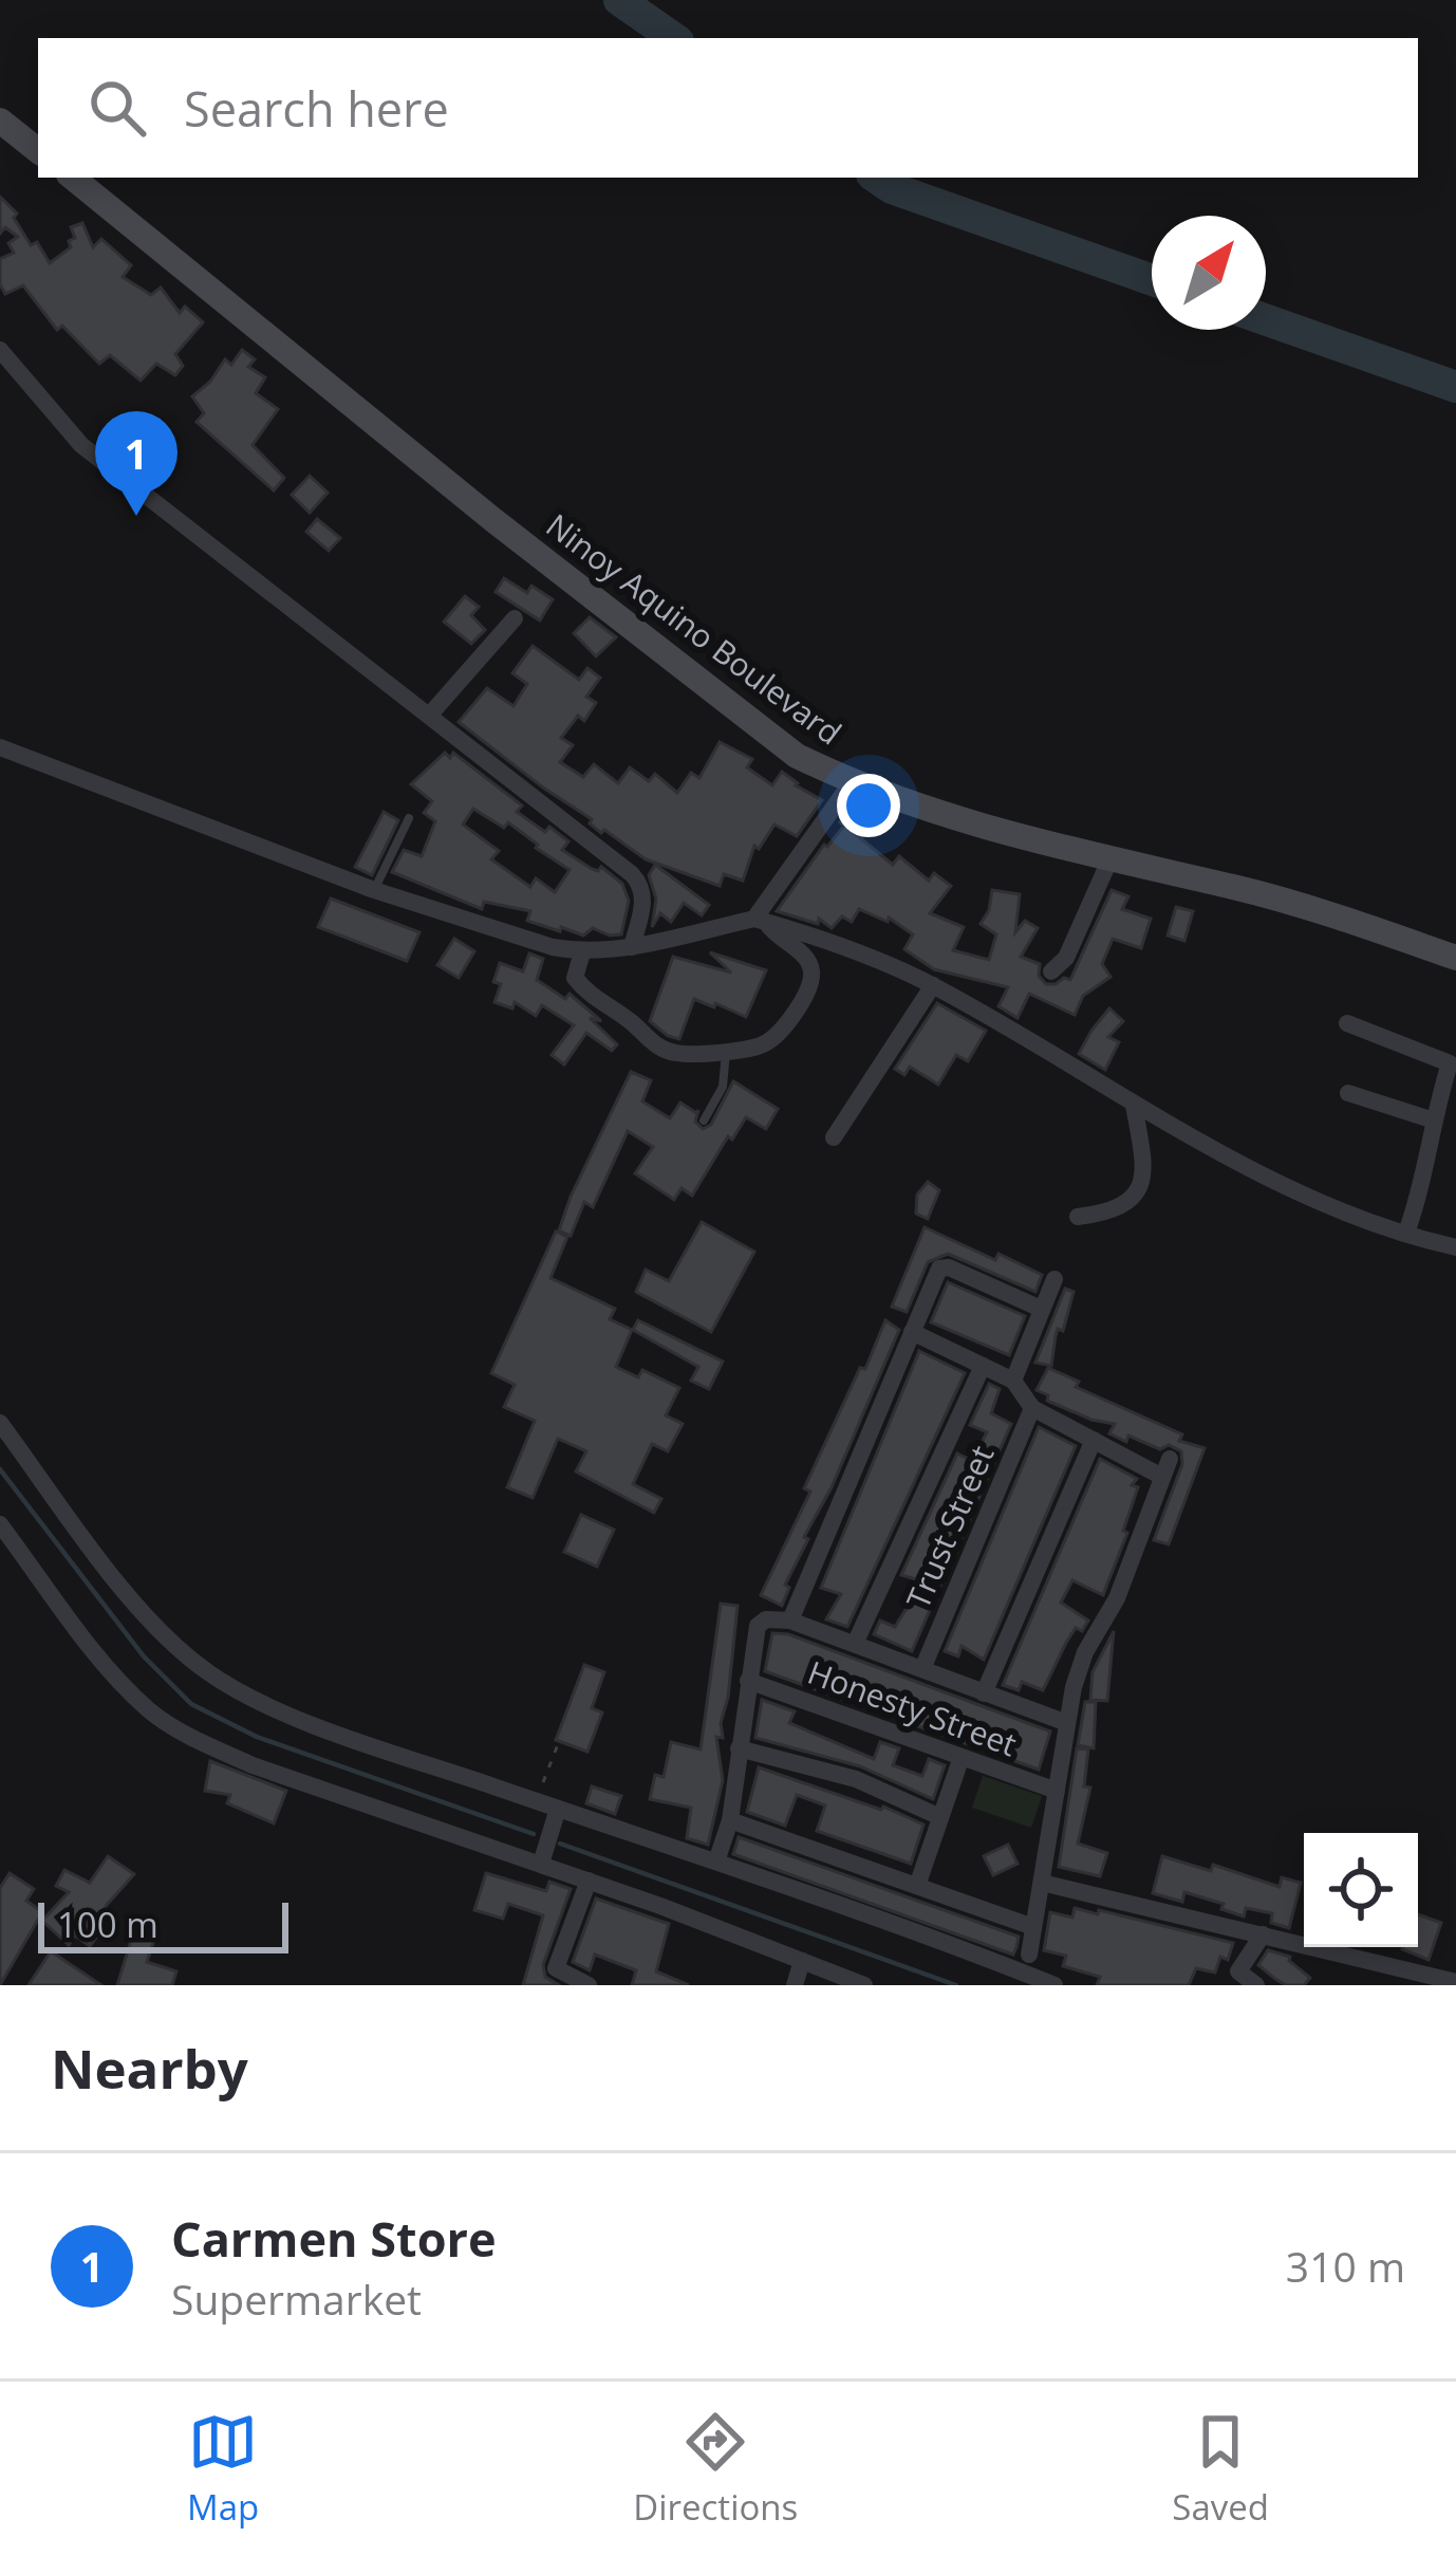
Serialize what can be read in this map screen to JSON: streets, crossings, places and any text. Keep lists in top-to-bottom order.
{
  "streets": {
    "main road": ["Ninoy Aquino Boulevard"],
    "street": ["Trust Street", "Honesty Street"]
  },
  "scale_bar": "100 m",
  "north": "top right",
  "page": {
    "search": "Search here",
    "pins": "1",
    "scale": "100 m",
    "heading": "Nearby",
    "list": [
      {
        "mark": "1",
        "name": "Carmen Store",
        "note": "Supermarket",
        "value": "310 m"
      }
    ],
    "nav": ["Map", "Directions", "Saved"]
  }
}
